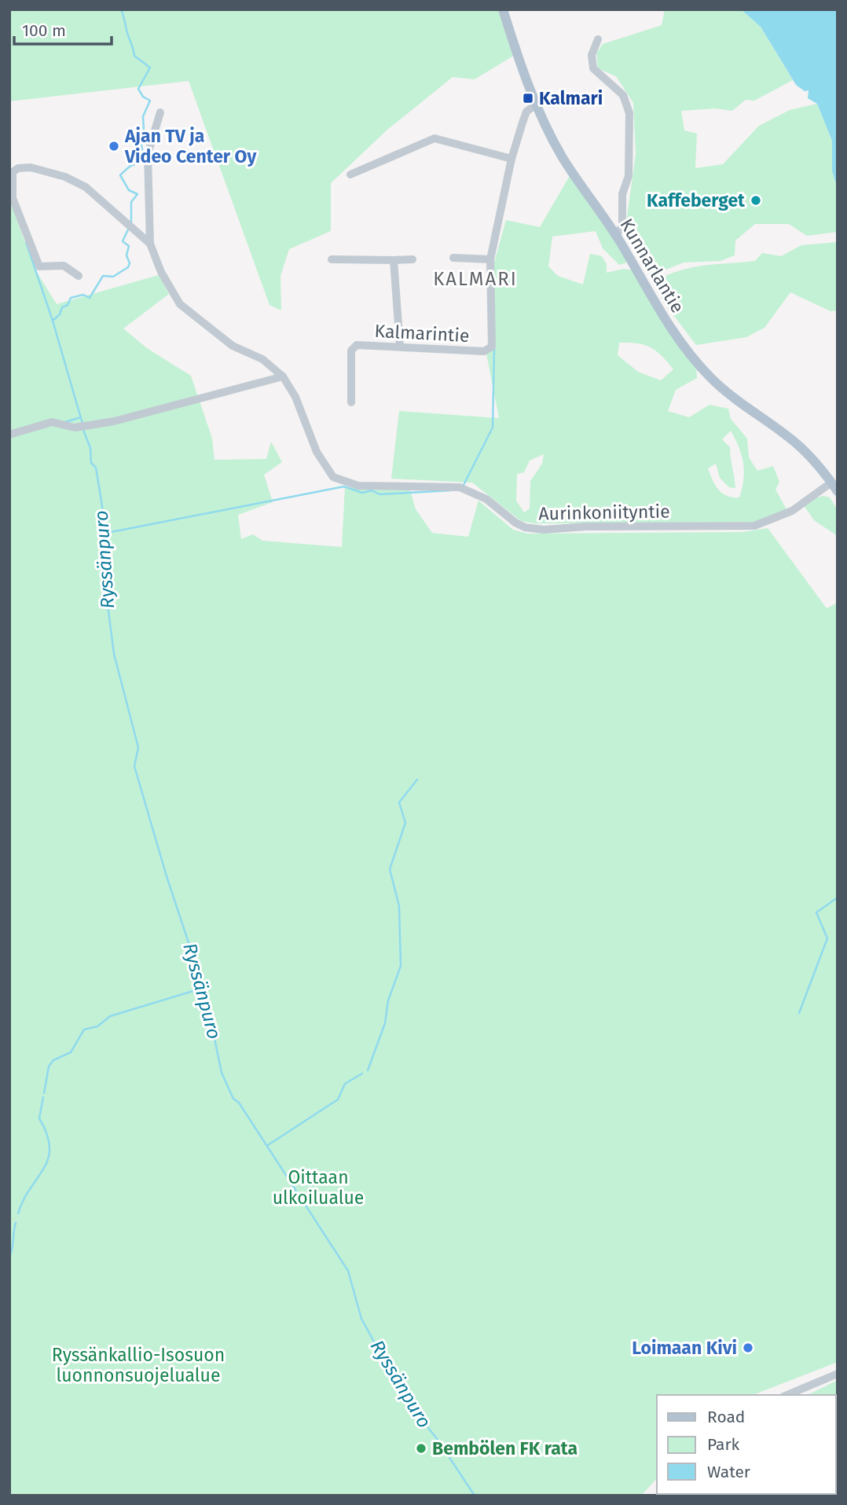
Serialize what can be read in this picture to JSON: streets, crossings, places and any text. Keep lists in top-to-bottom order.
{
  "streets": {
    "main road": ["Kunnarlantie"],
    "street": ["Kalmarintie", "Aurinkoniityntie"]
  },
  "crossings": [
    ["Kunnarlantie", "Kalmarintie"],
    ["Kunnarlantie", "Aurinkoniityntie"]
  ],
  "districts": ["KALMARI"],
  "water": ["Ryssänpuro"],
  "parks": ["Oittaan ulkoilualue", "Ryssänkallio-Isosuon luonnonsuojelualue"],
  "places": {
    "transit": ["Kalmari"],
    "other": [
      "Ajan TV ja Video Center Oy",
      "Kaffeberget",
      "Loimaan Kivi",
      "Bembölen FK rata"
    ]
  },
  "legend": ["Road", "Park", "Water"],
  "scale_bar": "100 m"
}
